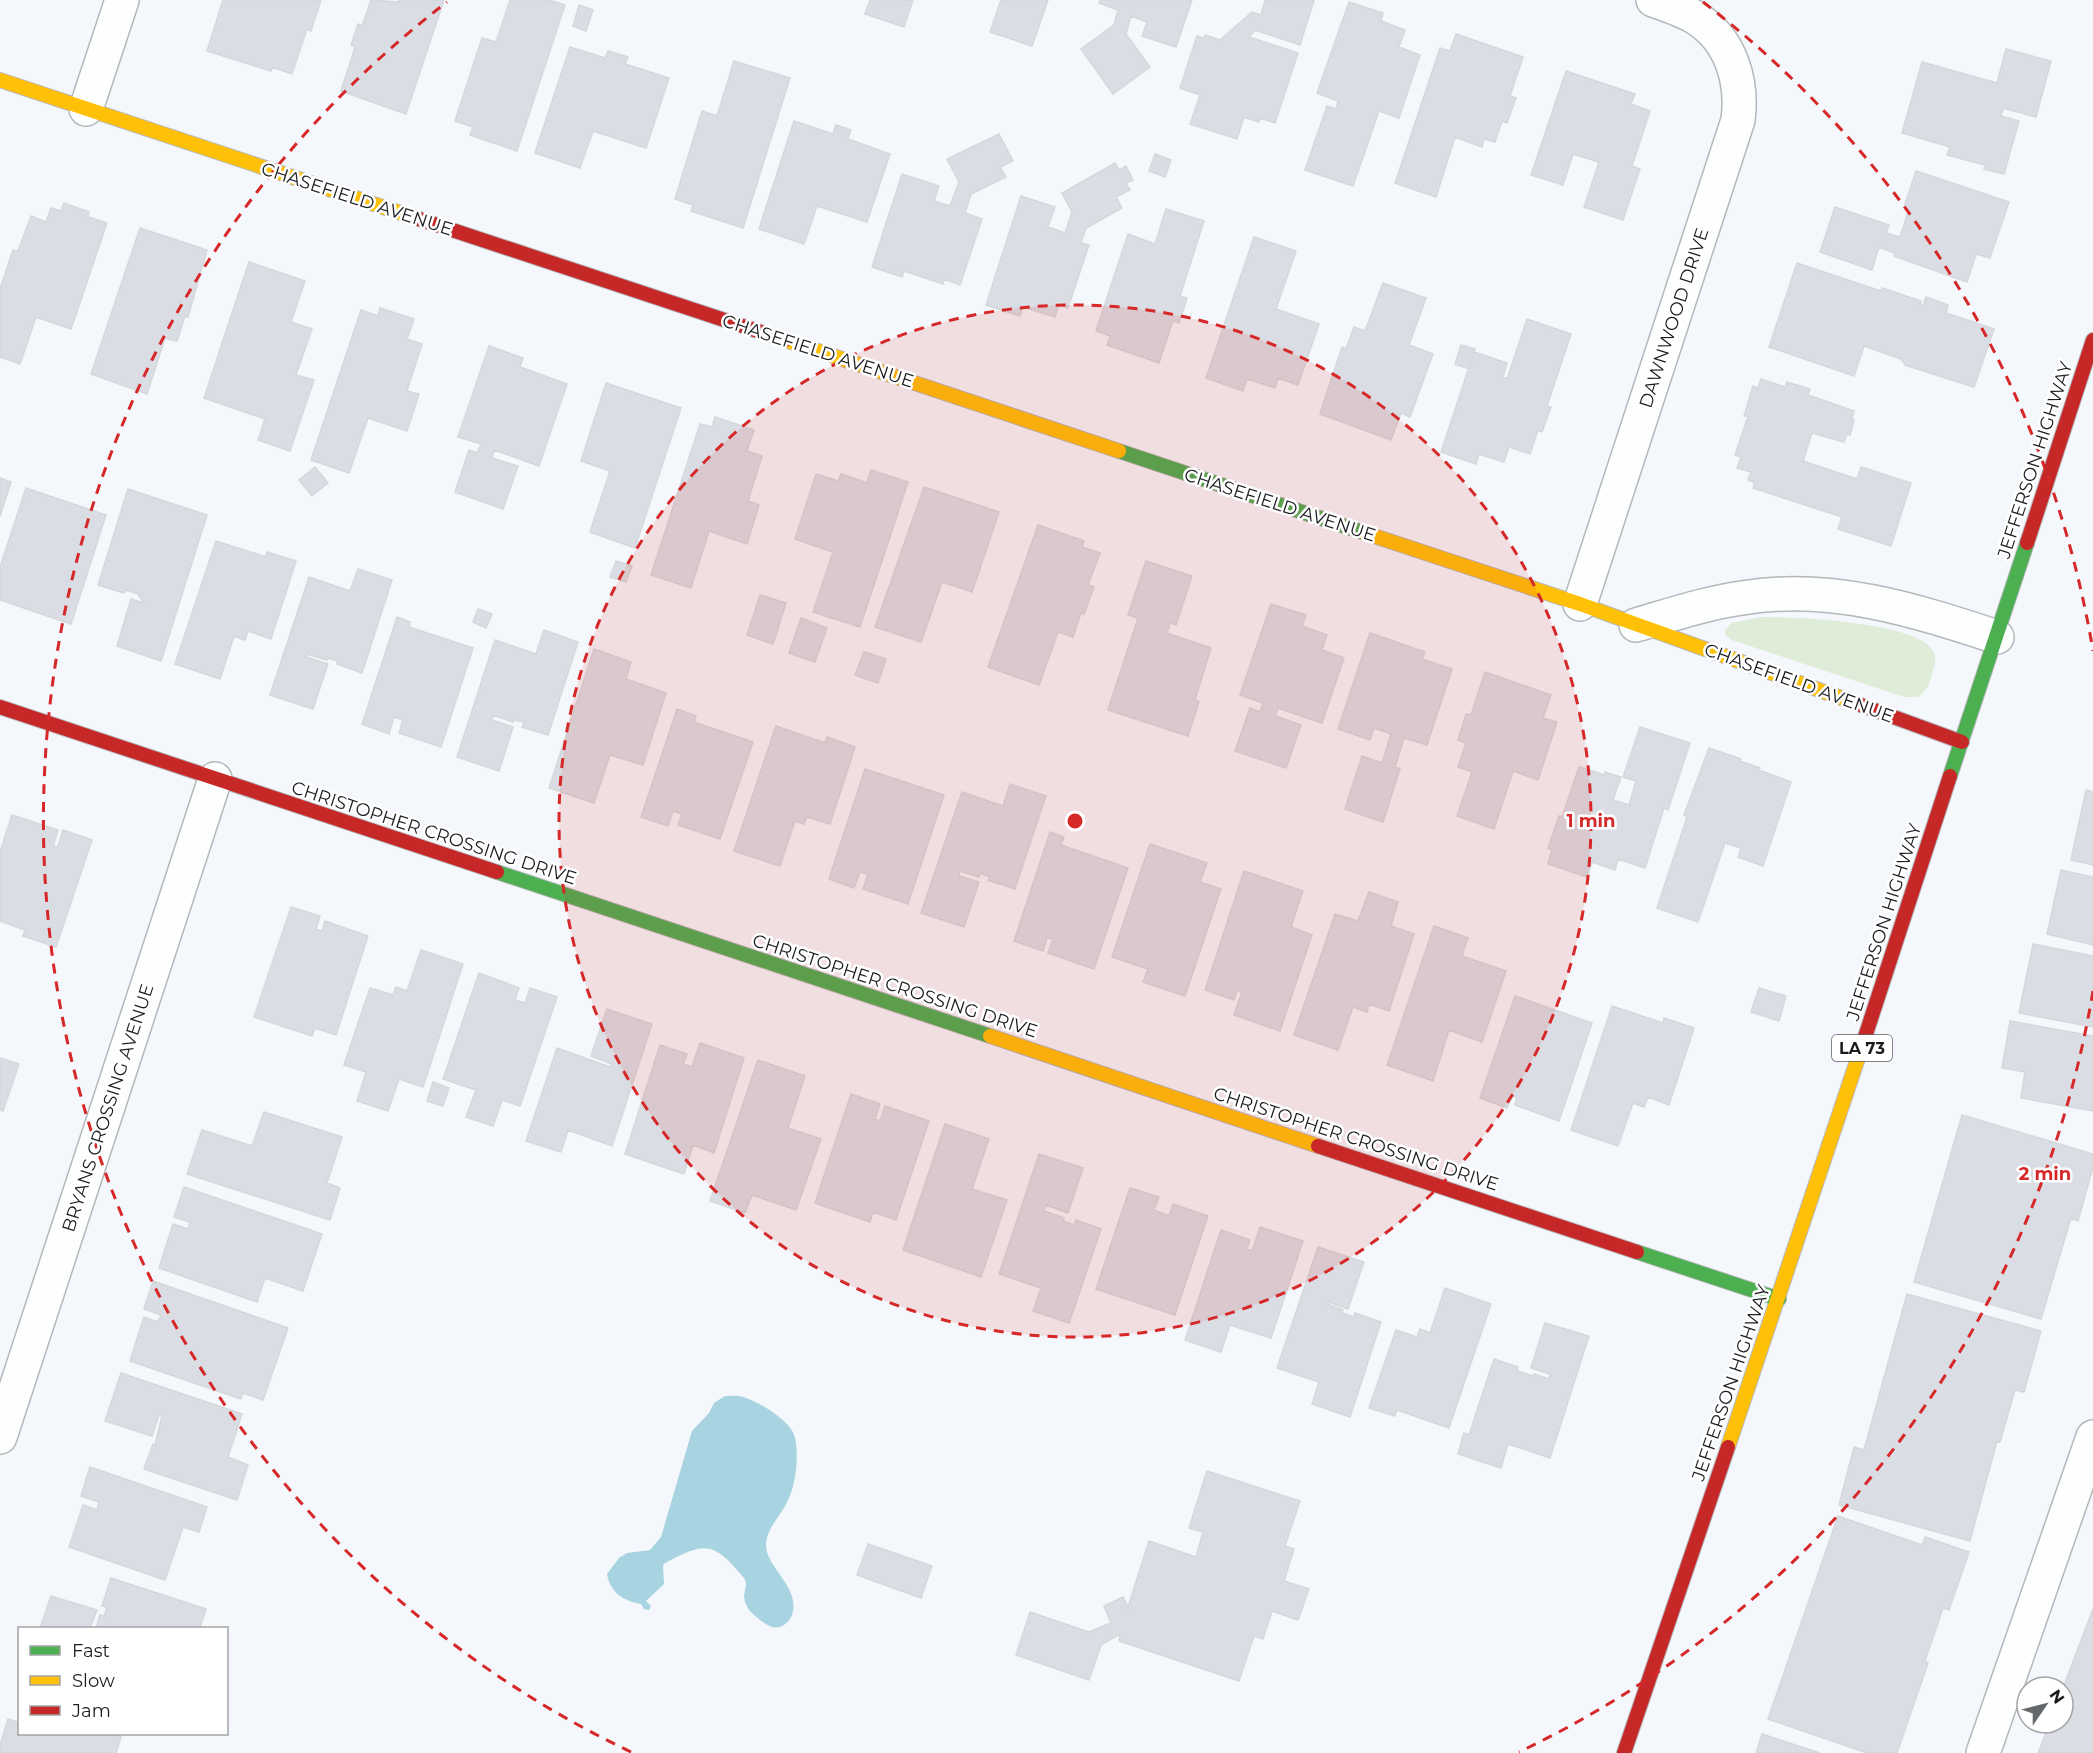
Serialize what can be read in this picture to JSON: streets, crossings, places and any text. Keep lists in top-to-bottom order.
{
  "streets": {
    "street": [
      "CHASEFIELD AVENUE",
      "DAWNWOOD DRIVE",
      "JEFFERSON HIGHWAY",
      "CHRISTOPHER CROSSING DRIVE",
      "LA 73",
      "BRYANS CROSSING AVENUE"
    ]
  },
  "crossings": [
    ["CHASEFIELD AVENUE", "DAWNWOOD DRIVE"],
    ["CHASEFIELD AVENUE", "JEFFERSON HIGHWAY"],
    ["JEFFERSON HIGHWAY", "CHRISTOPHER CROSSING DRIVE"],
    ["CHRISTOPHER CROSSING DRIVE", "BRYANS CROSSING AVENUE"]
  ],
  "legend": ["Fast", "Slow", "Jam"],
  "north": "top right",
  "rings": ["1 min", "2 min"]
}
